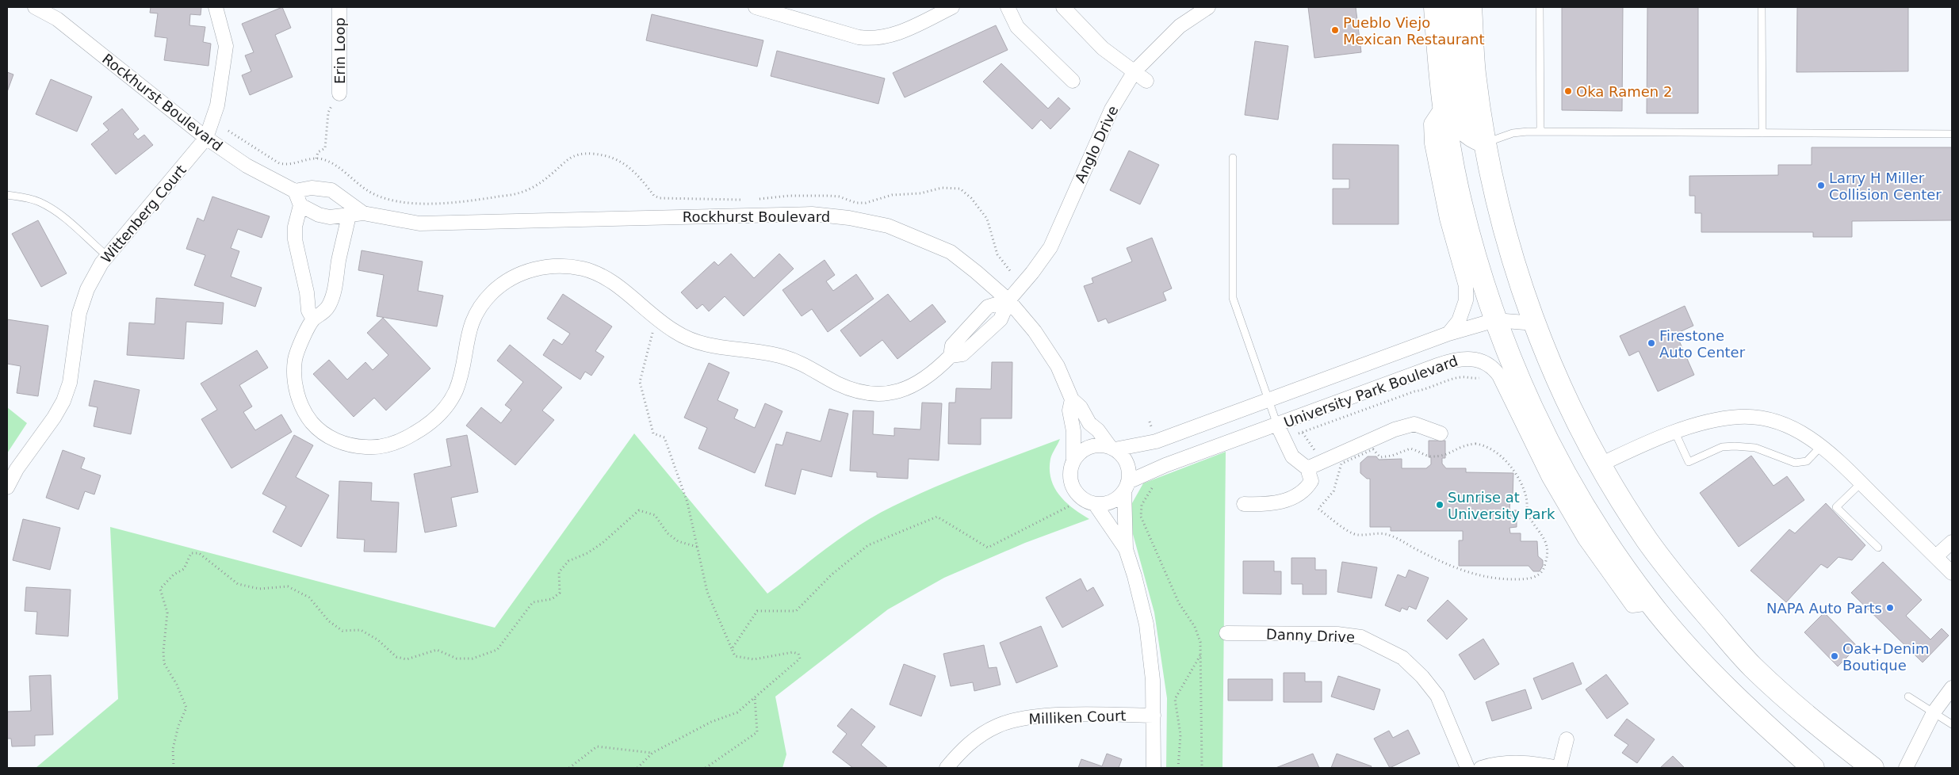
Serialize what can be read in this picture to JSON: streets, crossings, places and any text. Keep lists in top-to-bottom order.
{
  "streets": {
    "street": [
      "Erin Loop",
      "Rockhurst Boulevard",
      "Anglo Drive",
      "Wittenberg Court",
      "University Park Boulevard",
      "Danny Drive",
      "Milliken Court"
    ]
  },
  "crossings": [
    ["Rockhurst Boulevard", "Anglo Drive"],
    ["Rockhurst Boulevard", "Wittenberg Court"],
    ["Rockhurst Boulevard", "University Park Boulevard"]
  ],
  "places": [
    "Pueblo Viejo Mexican Restaurant",
    "Oka Ramen 2",
    "Larry H Miller Collision Center",
    "Firestone Auto Center",
    "Sunrise at University Park",
    "NAPA Auto Parts",
    "Oak+Denim Boutique"
  ]
}
